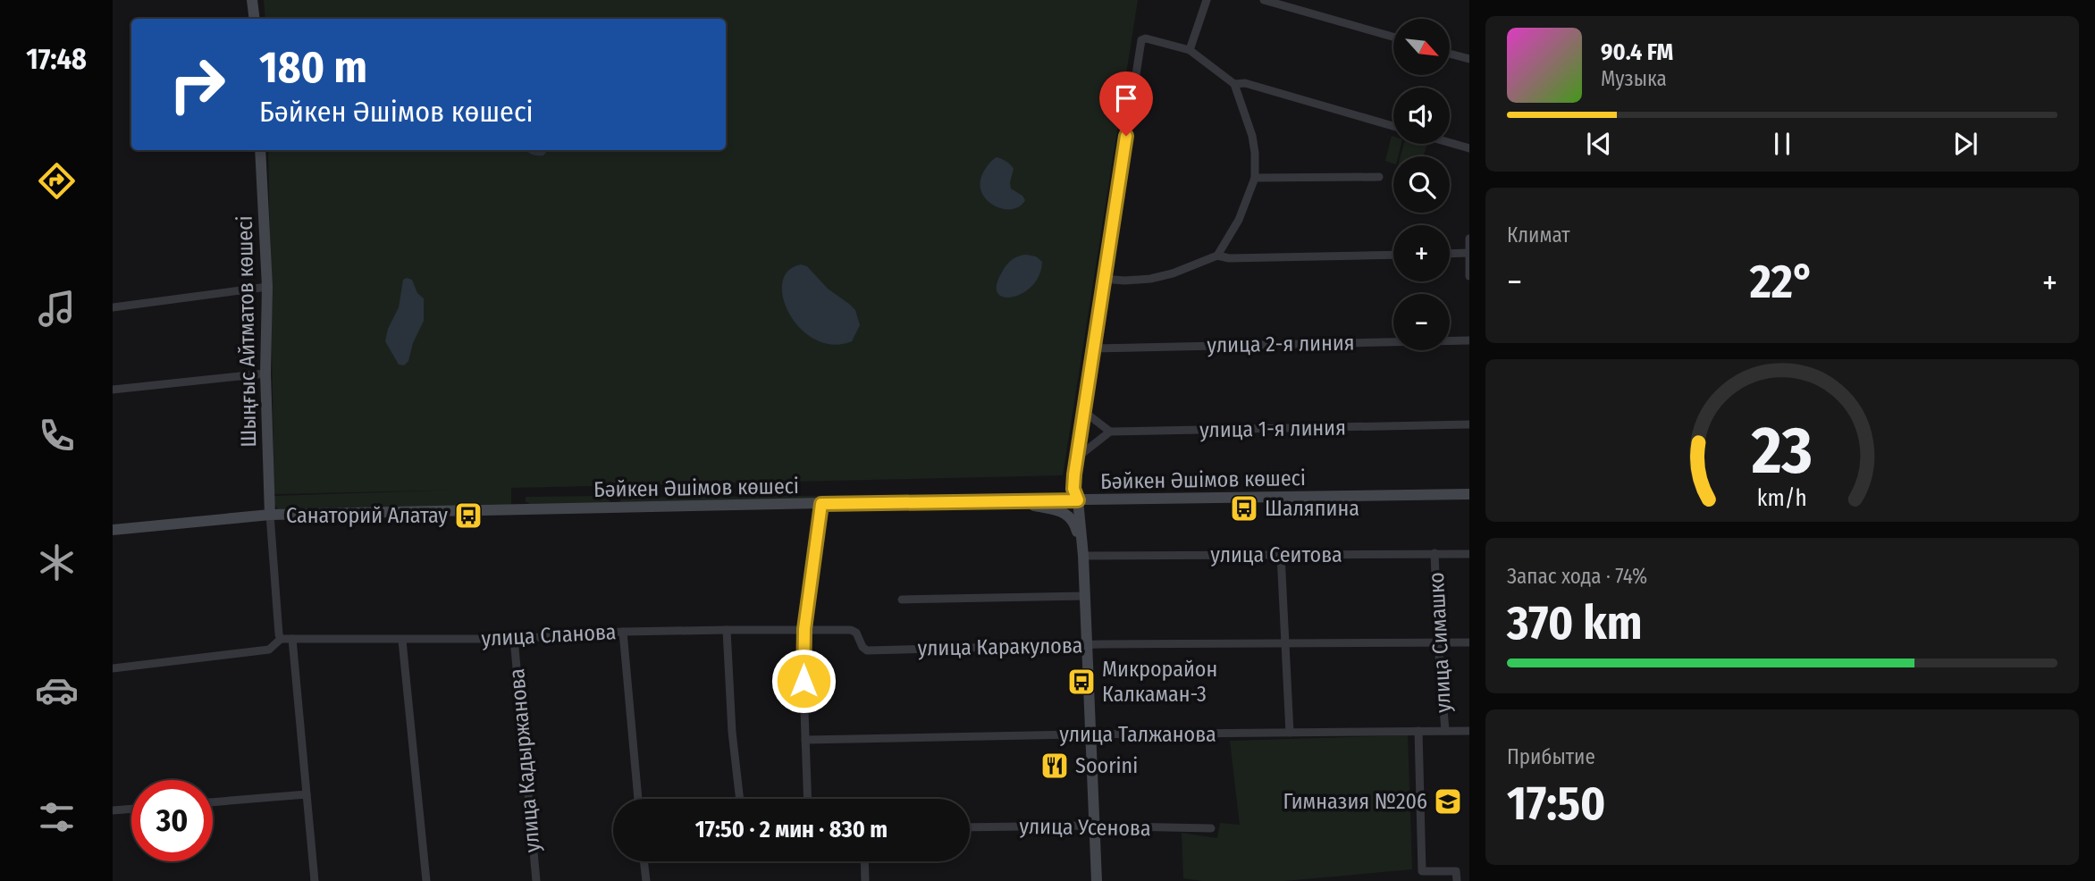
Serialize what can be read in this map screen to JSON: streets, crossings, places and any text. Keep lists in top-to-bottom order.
{
  "streets": {
    "main road": ["Шыңғыс Айтматов көшесі", "Бәйкен Әшімов көшесі"],
    "street": [
      "улица 2-я линия",
      "улица 1-я линия",
      "улица Сеитова",
      "улица Сланова",
      "улица Симашко",
      "улица Каракулова",
      "улица Талжанова",
      "улица Кадыржанова",
      "улица Усенова"
    ]
  },
  "crossings": [
    ["Шыңғыс Айтматов көшесі", "Бәйкен Әшімов көшесі"],
    ["улица Сеитова", "улица Симашко"],
    ["улица Сланова", "улица Каракулова"],
    ["улица Сланова", "улица Кадыржанова"],
    ["улица Симашко", "улица Каракулова"],
    ["улица Симашко", "улица Талжанова"]
  ],
  "places": {
    "bus stop": ["Шаляпина", "Санаторий Алатау", "Микрорайон Калкаман-3"],
    "restaurant": ["Soorini"],
    "school or university": ["Гимназия №206"]
  },
  "north": "bottom right",
  "page": {
    "tabs": "17:48",
    "map_buttons": ["+", "−"],
    "turn": ["180 m", "Бәйкен Әшімов көшесі"],
    "song": ["90.4 FM", "Музыка"],
    "tile": [
      "Климат",
      ["Запас хода · 74%", "370 km"],
      ["Прибытие", "17:50"]
    ],
    "heat": ["−", "22°", "+"],
    "limit": "30",
    "trip": "17:50 · 2 мин · 830 m",
    "gauge": ["23", "km/h"]
  }
}
